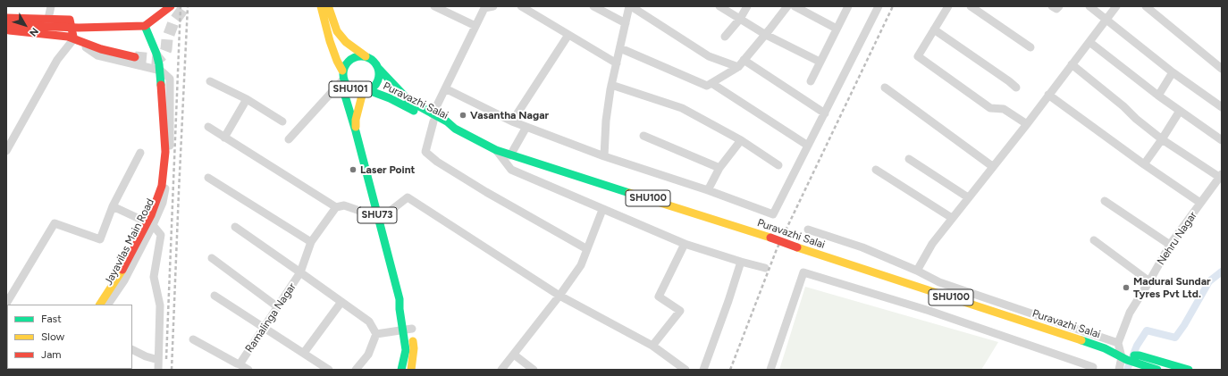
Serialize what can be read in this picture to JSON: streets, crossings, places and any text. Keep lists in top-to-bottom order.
{
  "streets": {
    "main road": [
      "SHU101",
      "Puravazhi Salai",
      "SHU100",
      "SHU73",
      "Jayavilas Main Road"
    ],
    "street": ["Nehru Nagar", "Ramalinga Nagar"]
  },
  "crossings": [
    ["SHU101", "Puravazhi Salai"],
    ["SHU101", "SHU73"],
    ["Puravazhi Salai", "SHU73"]
  ],
  "places": ["Vasantha Nagar", "Laser Point", "Madurai Sundar Tyres Pvt Ltd."],
  "legend": ["Fast", "Slow", "Jam"],
  "north": "bottom right"
}
